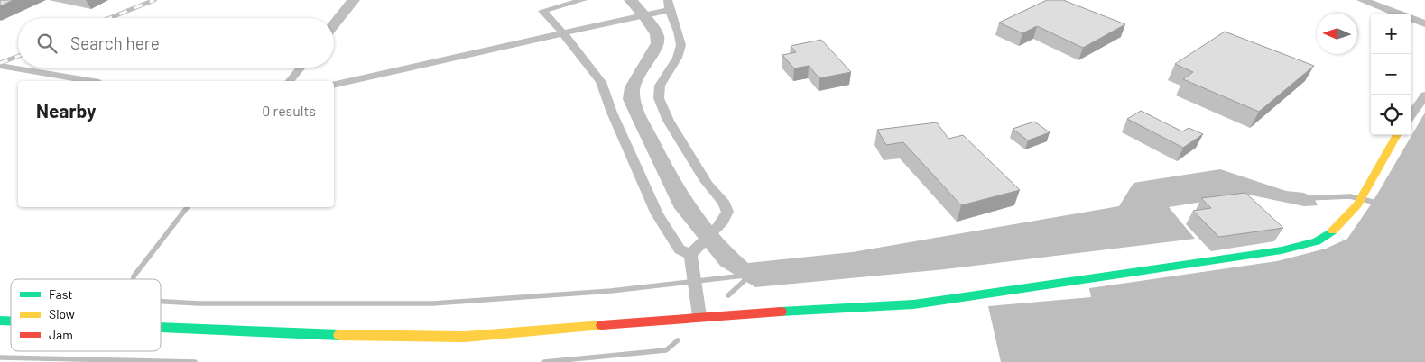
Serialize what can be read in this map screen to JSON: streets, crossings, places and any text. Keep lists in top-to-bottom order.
{
  "legend": ["Fast", "Slow", "Jam"],
  "north": "left",
  "page": {
    "map_buttons": ["+", "−"],
    "search": "Search here",
    "heading": ["Nearby", "0 results"]
  }
}
